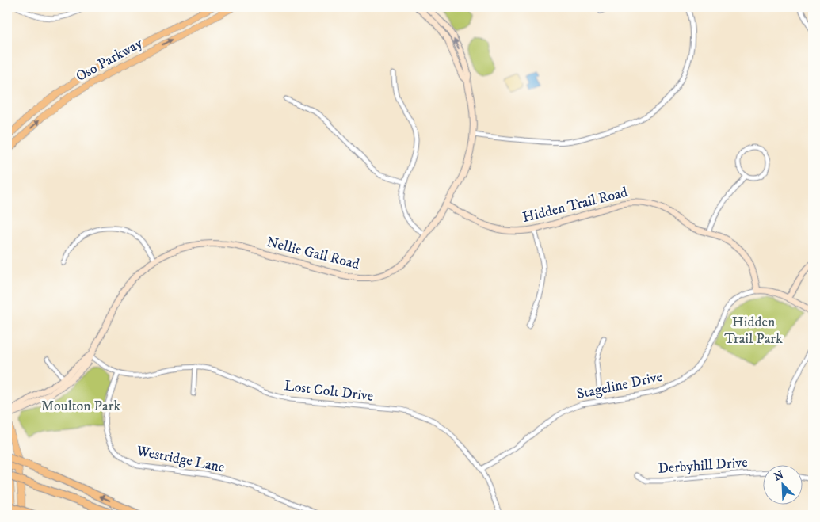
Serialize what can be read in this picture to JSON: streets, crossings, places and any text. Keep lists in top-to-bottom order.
{
  "streets": {
    "main road": ["Oso Parkway"],
    "street": [
      "Hidden Trail Road",
      "Nellie Gail Road",
      "Stageline Drive",
      "Lost Colt Drive",
      "Westridge Lane",
      "Derbyhill Drive"
    ]
  },
  "crossings": [
    ["Hidden Trail Road", "Nellie Gail Road"],
    ["Hidden Trail Road", "Stageline Drive"],
    ["Nellie Gail Road", "Lost Colt Drive"],
    ["Stageline Drive", "Lost Colt Drive"],
    ["Lost Colt Drive", "Westridge Lane"]
  ],
  "parks": ["Hidden Trail Park", "Moulton Park"],
  "north": "top left"
}
